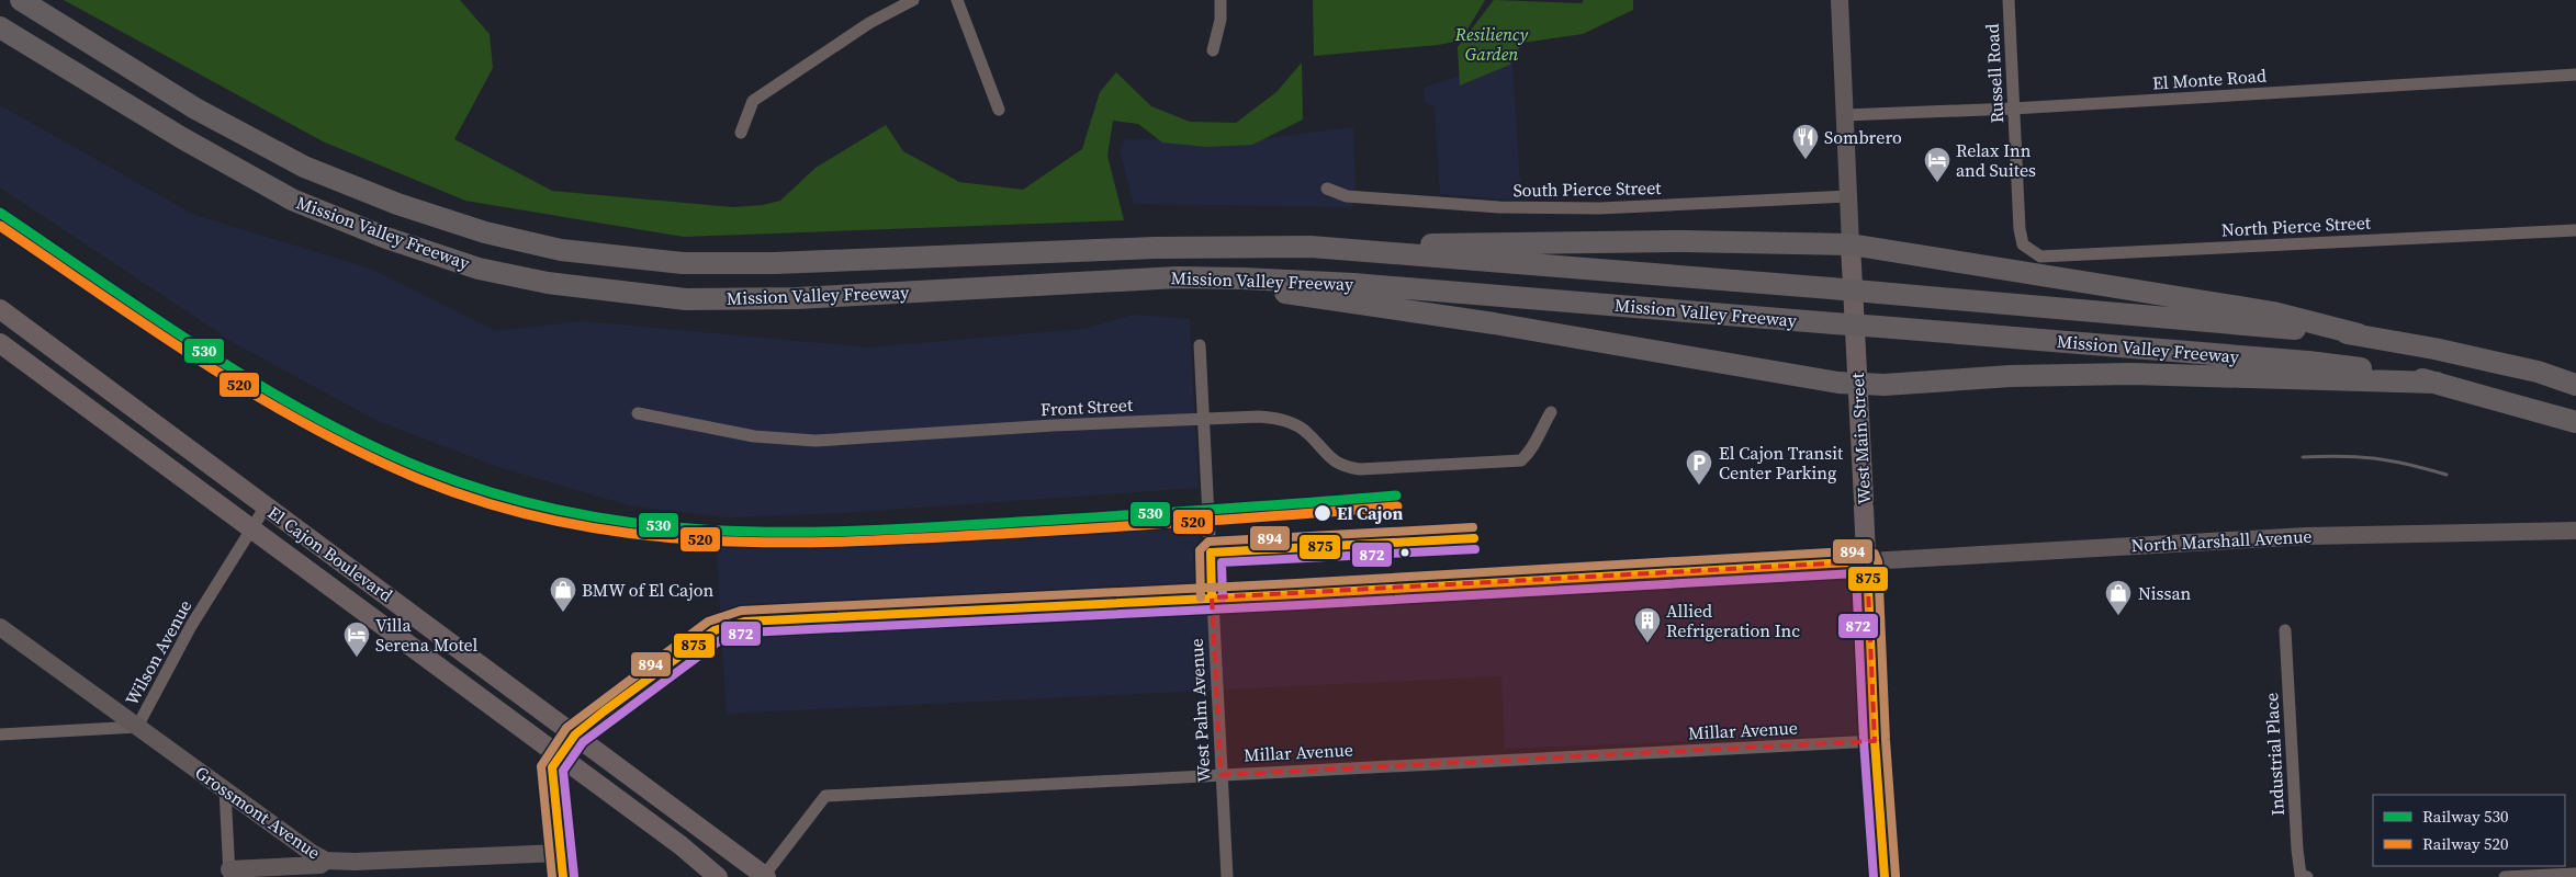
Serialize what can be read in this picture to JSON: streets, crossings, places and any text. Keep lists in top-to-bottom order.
{
  "streets": {
    "highway": ["Mission Valley Freeway"],
    "main road": [
      "West Main Street",
      "North Marshall Avenue",
      "El Cajon Boulevard",
      "Grossmont Avenue"
    ],
    "street": [
      "Russell Road",
      "El Monte Road",
      "South Pierce Street",
      "North Pierce Street",
      "Front Street",
      "Wilson Avenue",
      "West Palm Avenue",
      "Millar Avenue",
      "Industrial Place"
    ]
  },
  "crossings": [
    ["Russell Road", "El Monte Road"],
    ["Russell Road", "North Pierce Street"],
    ["El Monte Road", "West Main Street"],
    ["South Pierce Street", "West Main Street"],
    ["Front Street", "West Palm Avenue"],
    ["West Main Street", "North Marshall Avenue"],
    ["West Main Street", "Millar Avenue"],
    ["North Marshall Avenue", "El Cajon Boulevard"],
    ["North Marshall Avenue", "West Palm Avenue"],
    ["El Cajon Boulevard", "Wilson Avenue"],
    ["El Cajon Boulevard", "Millar Avenue"],
    ["Wilson Avenue", "Grossmont Avenue"],
    ["West Palm Avenue", "Millar Avenue"]
  ],
  "parks": ["Resiliency Garden"],
  "places": {
    "restaurant": ["Sombrero"],
    "hotel": ["Relax Inn and Suites", "Villa Serena Motel"],
    "parking": ["El Cajon Transit Center Parking"],
    "other": ["El Cajon"],
    "shop": ["BMW of El Cajon", "Nissan"],
    "building": ["Allied Refrigeration Inc"]
  },
  "lines": [
    "rail line 530",
    "rail line 520",
    "transit line 894",
    "transit line 875",
    "transit line 872"
  ],
  "legend": ["Railway 530", "Railway 520"]
}
